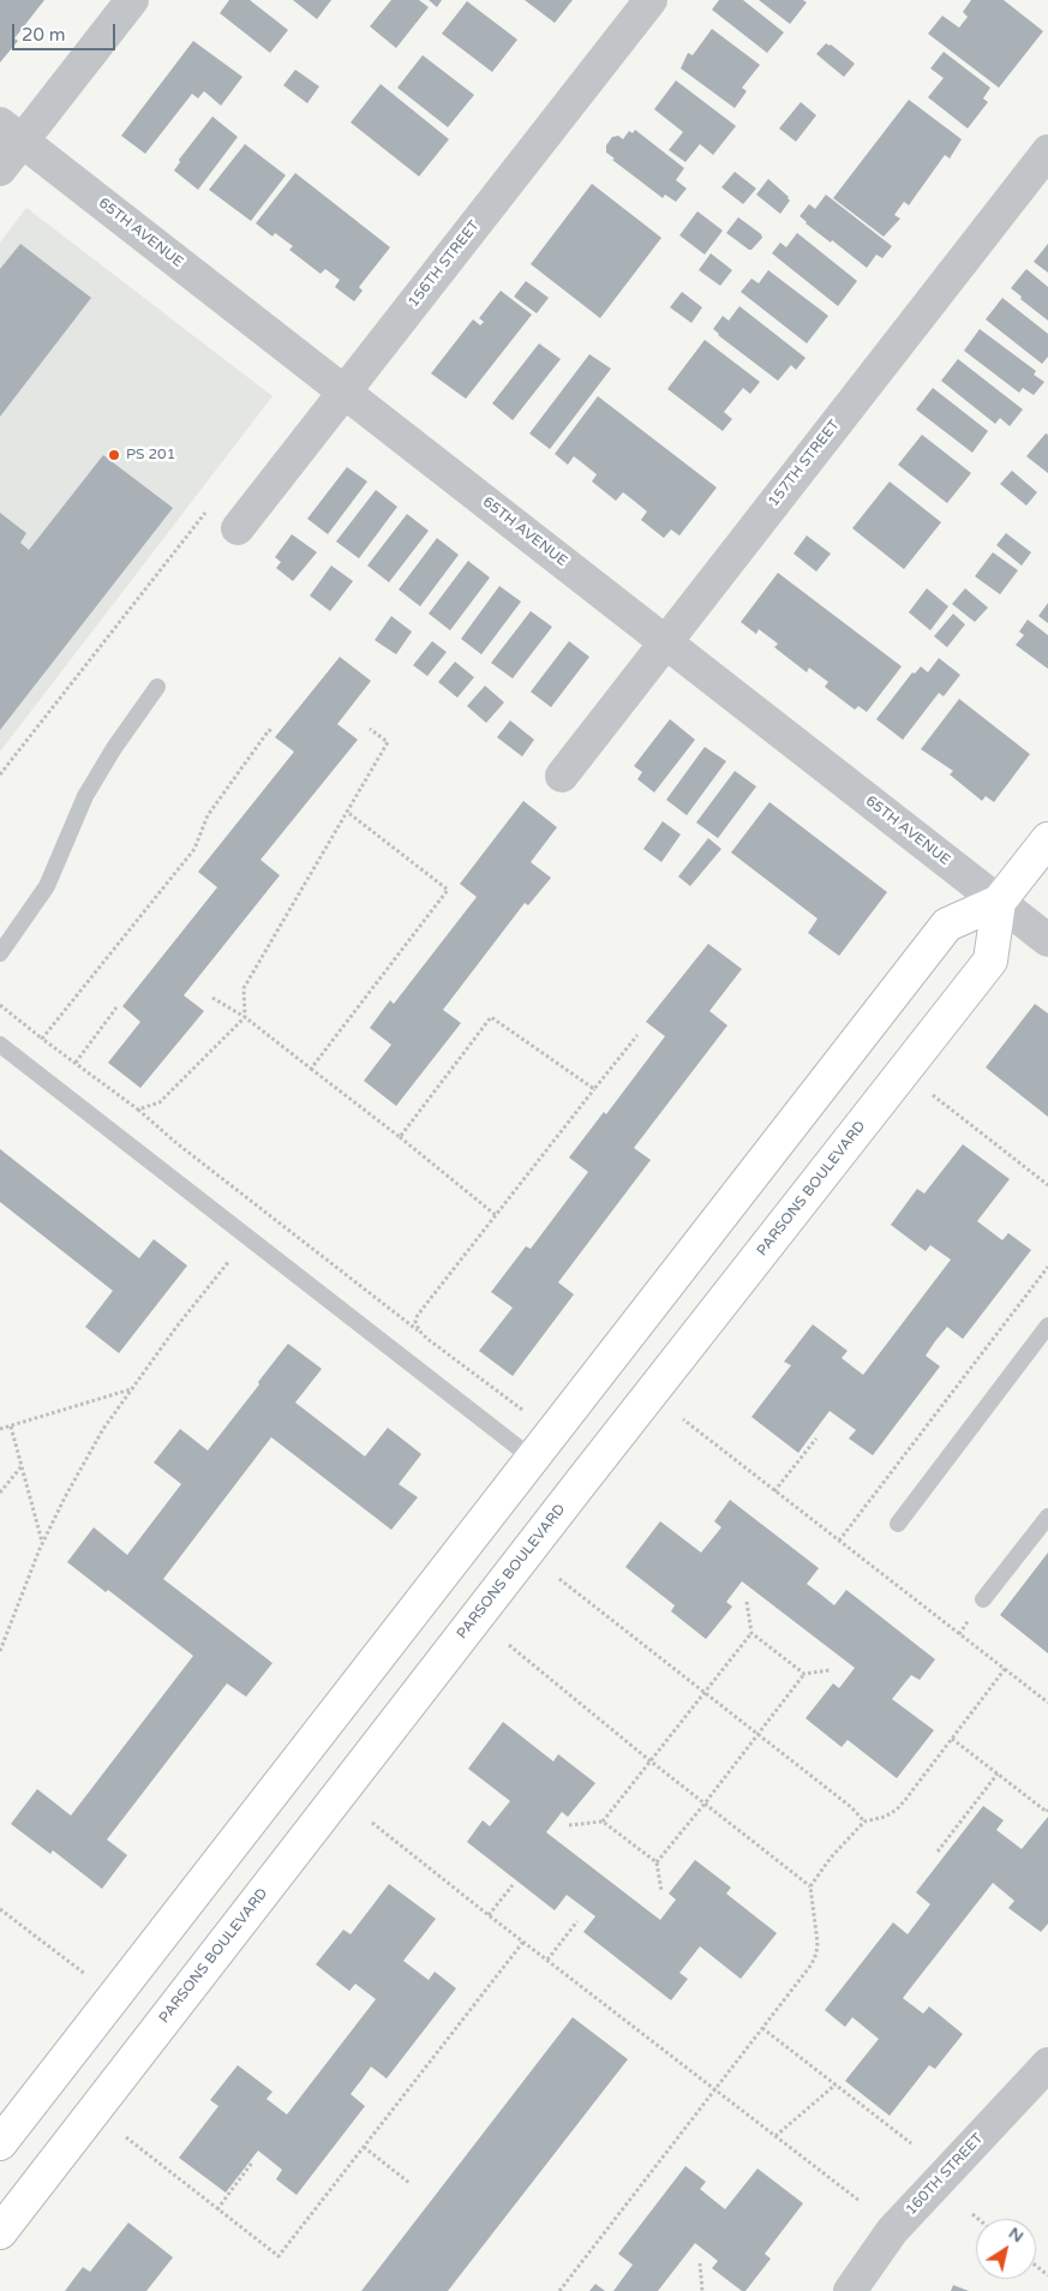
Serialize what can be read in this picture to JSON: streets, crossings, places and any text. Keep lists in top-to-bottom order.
{
  "streets": {
    "street": [
      "65TH AVENUE",
      "156TH STREET",
      "157TH STREET",
      "PARSONS BOULEVARD",
      "160TH STREET"
    ]
  },
  "crossings": [
    ["65TH AVENUE", "156TH STREET"],
    ["65TH AVENUE", "157TH STREET"],
    ["65TH AVENUE", "PARSONS BOULEVARD"]
  ],
  "places": ["PS 201"],
  "scale_bar": "20 m",
  "north": "top right"
}
